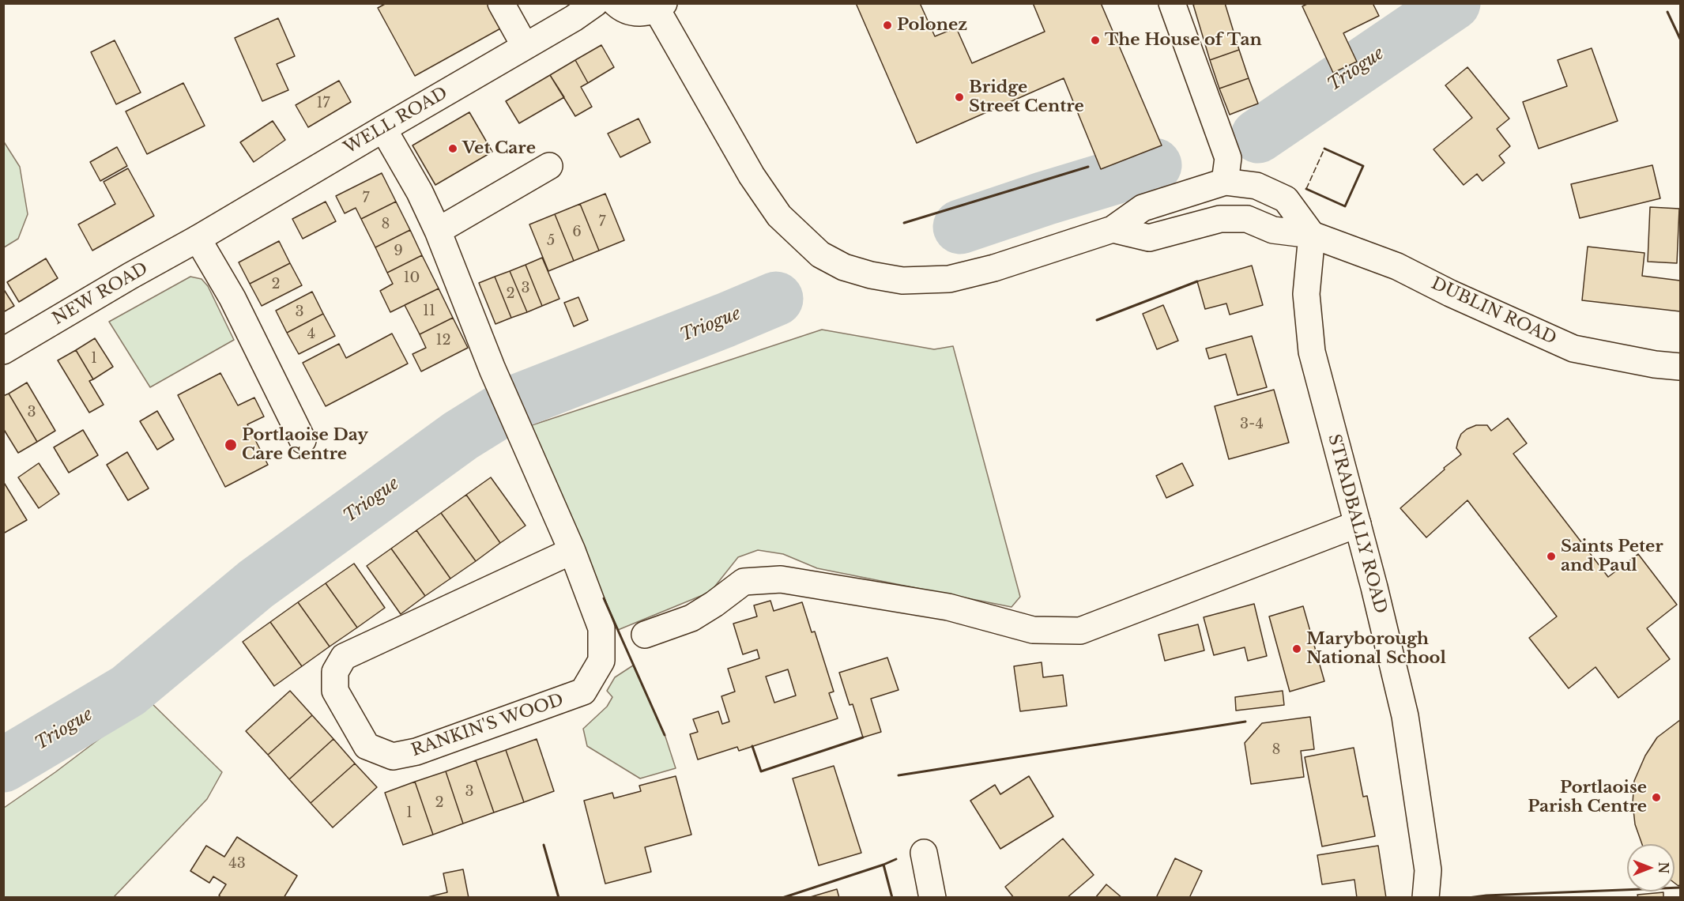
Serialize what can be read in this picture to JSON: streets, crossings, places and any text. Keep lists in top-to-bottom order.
{
  "streets": {
    "main road": [
      "WELL ROAD",
      "NEW ROAD",
      "DUBLIN ROAD",
      "STRADBALLY ROAD",
      "RANKIN'S WOOD"
    ]
  },
  "crossings": [
    ["WELL ROAD", "NEW ROAD"],
    ["WELL ROAD", "RANKIN'S WOOD"],
    ["DUBLIN ROAD", "STRADBALLY ROAD"]
  ],
  "water": ["Triogue"],
  "places": [
    "Polonez",
    "The House of Tan",
    "Bridge Street Centre",
    "Vet Care",
    "Portlaoise Day Care Centre",
    "Saints Peter and Paul",
    "Maryborough National School",
    "Portlaoise Parish Centre"
  ],
  "house_numbers": [
    "17",
    "7",
    "7",
    "8",
    "6",
    "5",
    "9",
    "10",
    "2",
    "3",
    "2",
    "11",
    "3",
    "4",
    "12",
    "1",
    "3",
    "3-4",
    "8",
    "3",
    "2",
    "1",
    "43"
  ],
  "north": "right"
}
